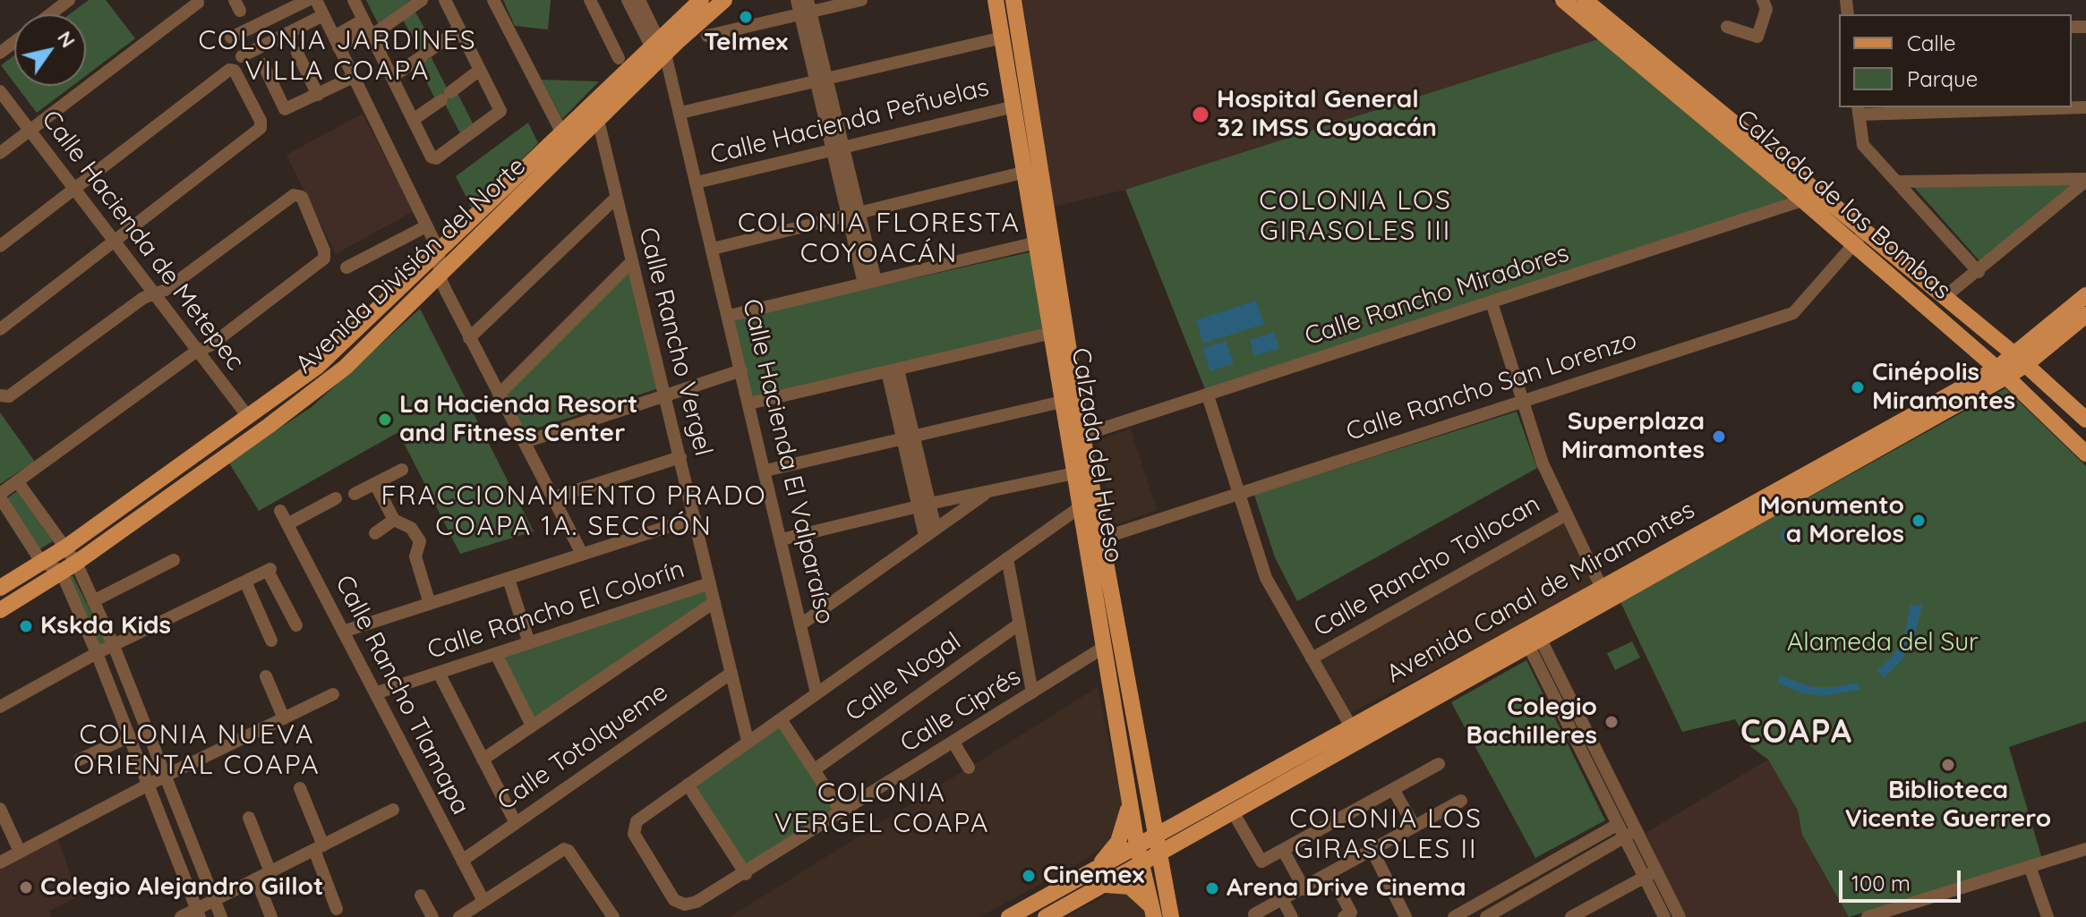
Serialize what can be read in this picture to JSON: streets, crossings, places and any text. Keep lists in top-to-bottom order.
{
  "streets": {
    "main road": [
      "Calzada de las Bombas",
      "Avenida División del Norte",
      "Calzada del Hueso",
      "Avenida Canal de Miramontes"
    ],
    "street": [
      "Calle Hacienda Peñuelas",
      "Calle Hacienda de Metepec",
      "Calle Rancho Miradores",
      "Calle Rancho Vergel",
      "Calle Rancho San Lorenzo",
      "Calle Hacienda El Valparaíso",
      "Calle Rancho Tollocan",
      "Calle Rancho El Colorín",
      "Calle Nogal",
      "Calle Rancho Tlamapa",
      "Calle Ciprés",
      "Calle Totolqueme"
    ]
  },
  "crossings": [
    ["Calle Hacienda Peñuelas", "Calzada del Hueso"],
    ["Calle Hacienda Peñuelas", "Calle Hacienda El Valparaíso"],
    ["Calzada de las Bombas", "Calle Rancho Miradores"],
    ["Calzada de las Bombas", "Calle Rancho San Lorenzo"],
    ["Calzada de las Bombas", "Avenida Canal de Miramontes"],
    ["Calle Hacienda de Metepec", "Avenida División del Norte"],
    ["Avenida División del Norte", "Calle Rancho Vergel"],
    ["Avenida División del Norte", "Calle Hacienda El Valparaíso"],
    ["Calle Rancho Miradores", "Calzada del Hueso"],
    ["Calle Rancho Vergel", "Calle Rancho El Colorín"],
    ["Calle Rancho Vergel", "Calle Totolqueme"],
    ["Calle Rancho San Lorenzo", "Calzada del Hueso"],
    ["Calzada del Hueso", "Avenida Canal de Miramontes"],
    ["Calzada del Hueso", "Calle Ciprés"],
    ["Calle Rancho El Colorín", "Calle Rancho Tlamapa"],
    ["Calle Rancho Tlamapa", "Calle Totolqueme"]
  ],
  "districts": [
    "COLONIA JARDINES VILLA COAPA",
    "COLONIA LOS GIRASOLES III",
    "COLONIA FLORESTA COYOACÁN",
    "FRACCIONAMIENTO PRADO COAPA 1A. SECCIÓN",
    "COAPA",
    "COLONIA NUEVA ORIENTAL COAPA",
    "COLONIA VERGEL COAPA",
    "COLONIA LOS GIRASOLES II"
  ],
  "parks": ["Alameda del Sur"],
  "places": [
    "Telmex",
    "Hospital General 32 IMSS Coyoacán",
    "Cinépolis Miramontes",
    "La Hacienda Resort and Fitness Center",
    "Superplaza Miramontes",
    "Monumento a Morelos",
    "Kskda Kids",
    "Colegio Bachilleres",
    "Biblioteca Vicente Guerrero",
    "Cinemex",
    "Colegio Alejandro Gillot",
    "Arena Drive Cinema"
  ],
  "legend": ["Calle", "Parque"],
  "scale_bar": "100 m",
  "north": "top right"
}
